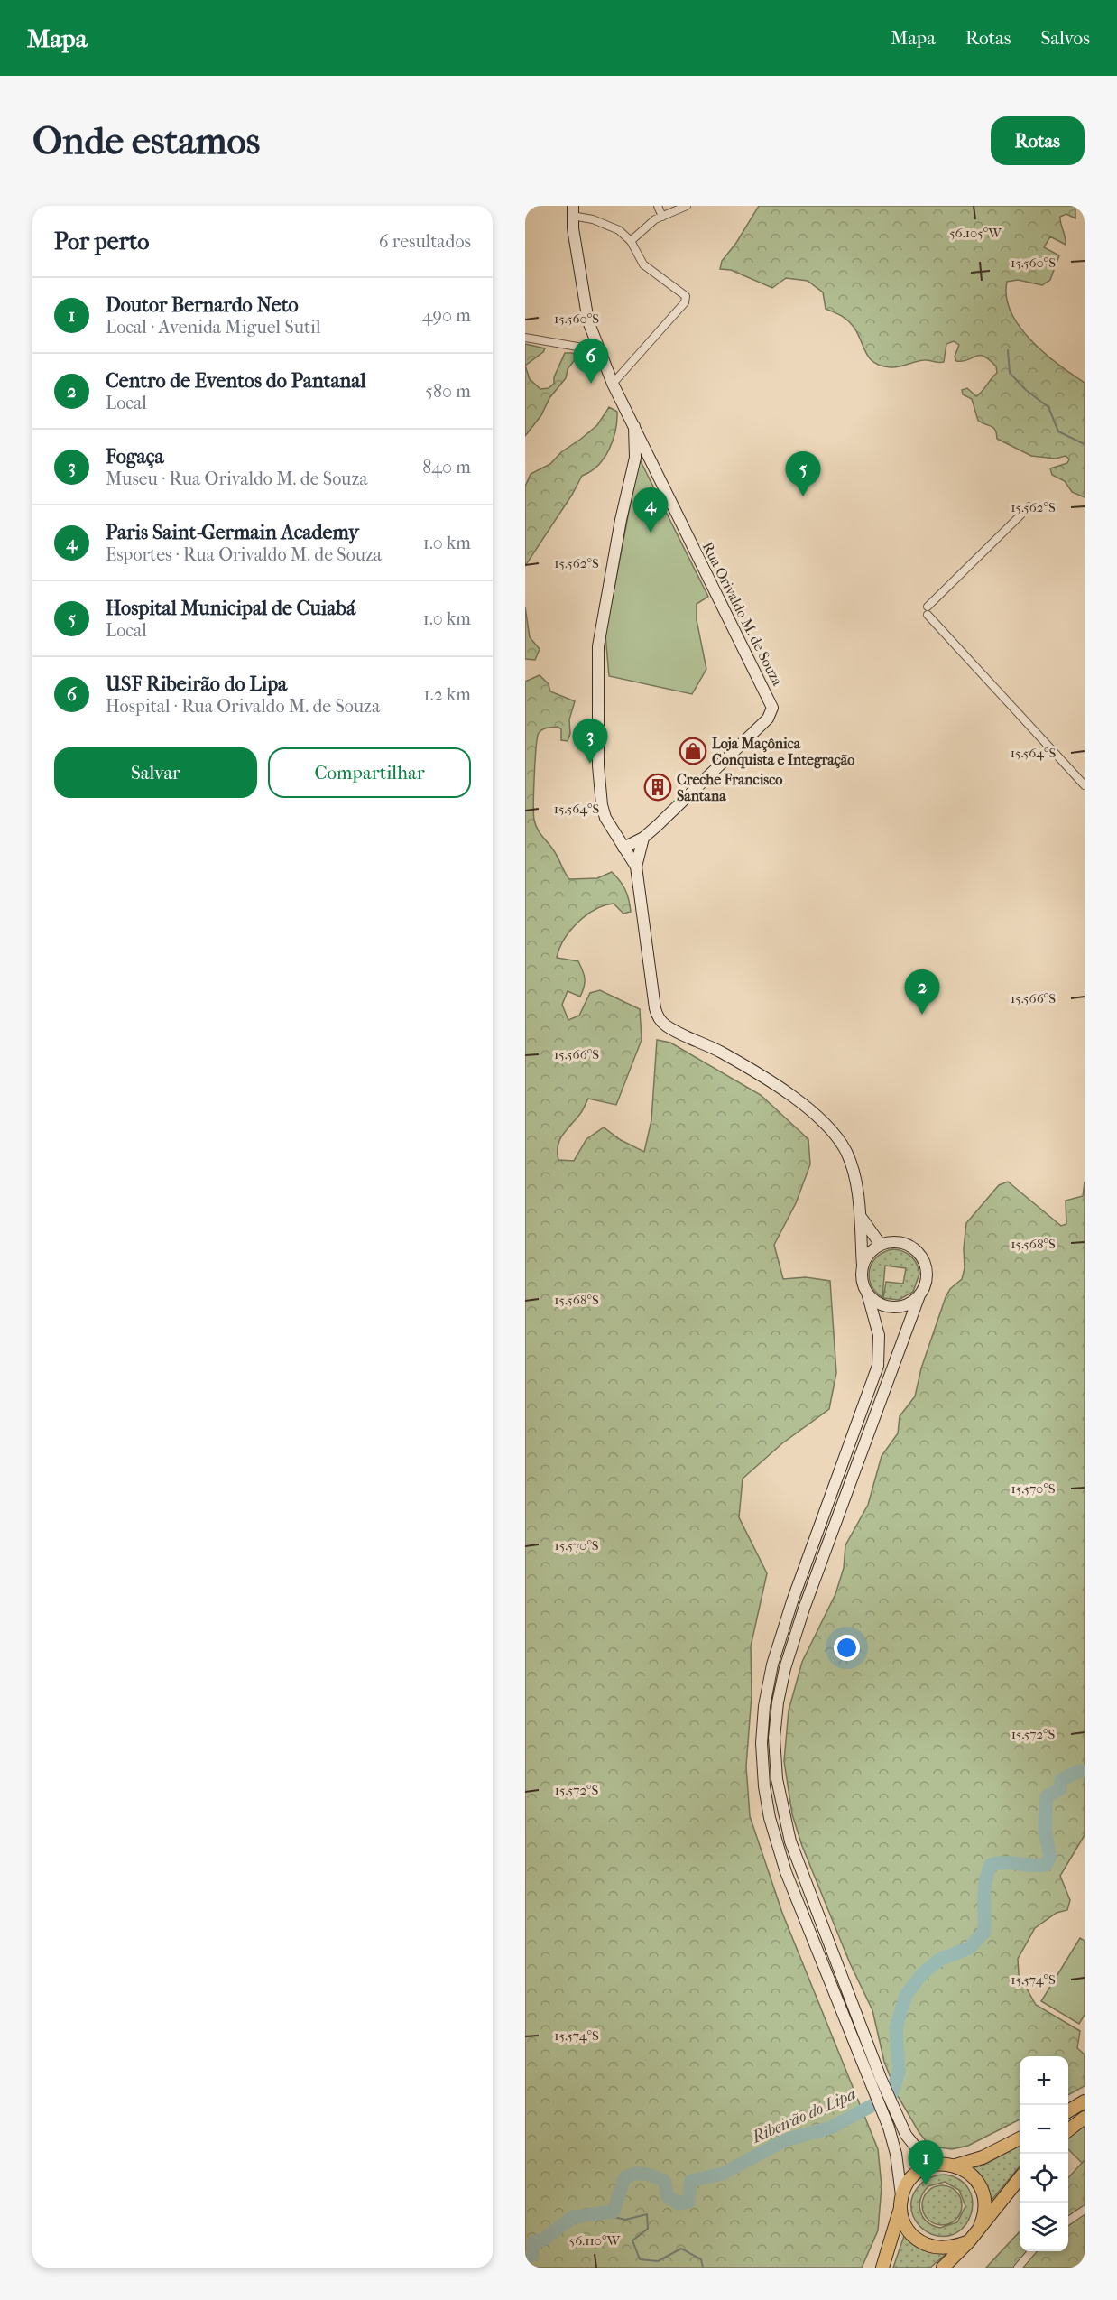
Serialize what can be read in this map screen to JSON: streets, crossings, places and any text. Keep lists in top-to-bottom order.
{
  "streets": {
    "main road": ["Rua Orivaldo M. de Souza"]
  },
  "water": ["Ribeirão do Lipa"],
  "places": {
    "shop": ["Loja Maçônica Conquista e Integração"],
    "building": ["Creche Francisco Santana"]
  },
  "page": {
    "header": "Mapa",
    "nav": ["Mapa", "Rotas", "Salvos"],
    "buttons": [
      "Rotas",
      ["Salvar", "Compartilhar"]
    ],
    "title": "Onde estamos",
    "heading": ["Por perto", "6 resultados"],
    "list": [
      {
        "mark": "1",
        "name": "Doutor Bernardo Neto",
        "note": "Local · Avenida Miguel Sutil",
        "value": "490 m"
      },
      {
        "mark": "2",
        "name": "Centro de Eventos do Pantanal",
        "note": "Local",
        "value": "580 m"
      },
      {
        "mark": "3",
        "name": "Fogaça",
        "note": "Museu · Rua Orivaldo M. de Souza",
        "value": "840 m"
      },
      {
        "mark": "4",
        "name": "Paris Saint-Germain Academy",
        "note": "Esportes · Rua Orivaldo M. de Souza",
        "value": "1.0 km"
      },
      {
        "mark": "5",
        "name": "Hospital Municipal de Cuiabá",
        "note": "Local",
        "value": "1.0 km"
      },
      {
        "mark": "6",
        "name": "USF Ribeirão do Lipa",
        "note": "Hospital · Rua Orivaldo M. de Souza",
        "value": "1.2 km"
      }
    ],
    "pins": [
      "6",
      "5",
      "4",
      "3",
      "2",
      "1"
    ],
    "map_buttons": ["+", "−"]
  },
  "coordinates": [
    "56.105°W",
    "15.560°S",
    "15.562°S",
    "15.564°S",
    "15.566°S",
    "15.568°S",
    "15.570°S",
    "15.572°S",
    "15.574°S",
    "56.110°W"
  ]
}
